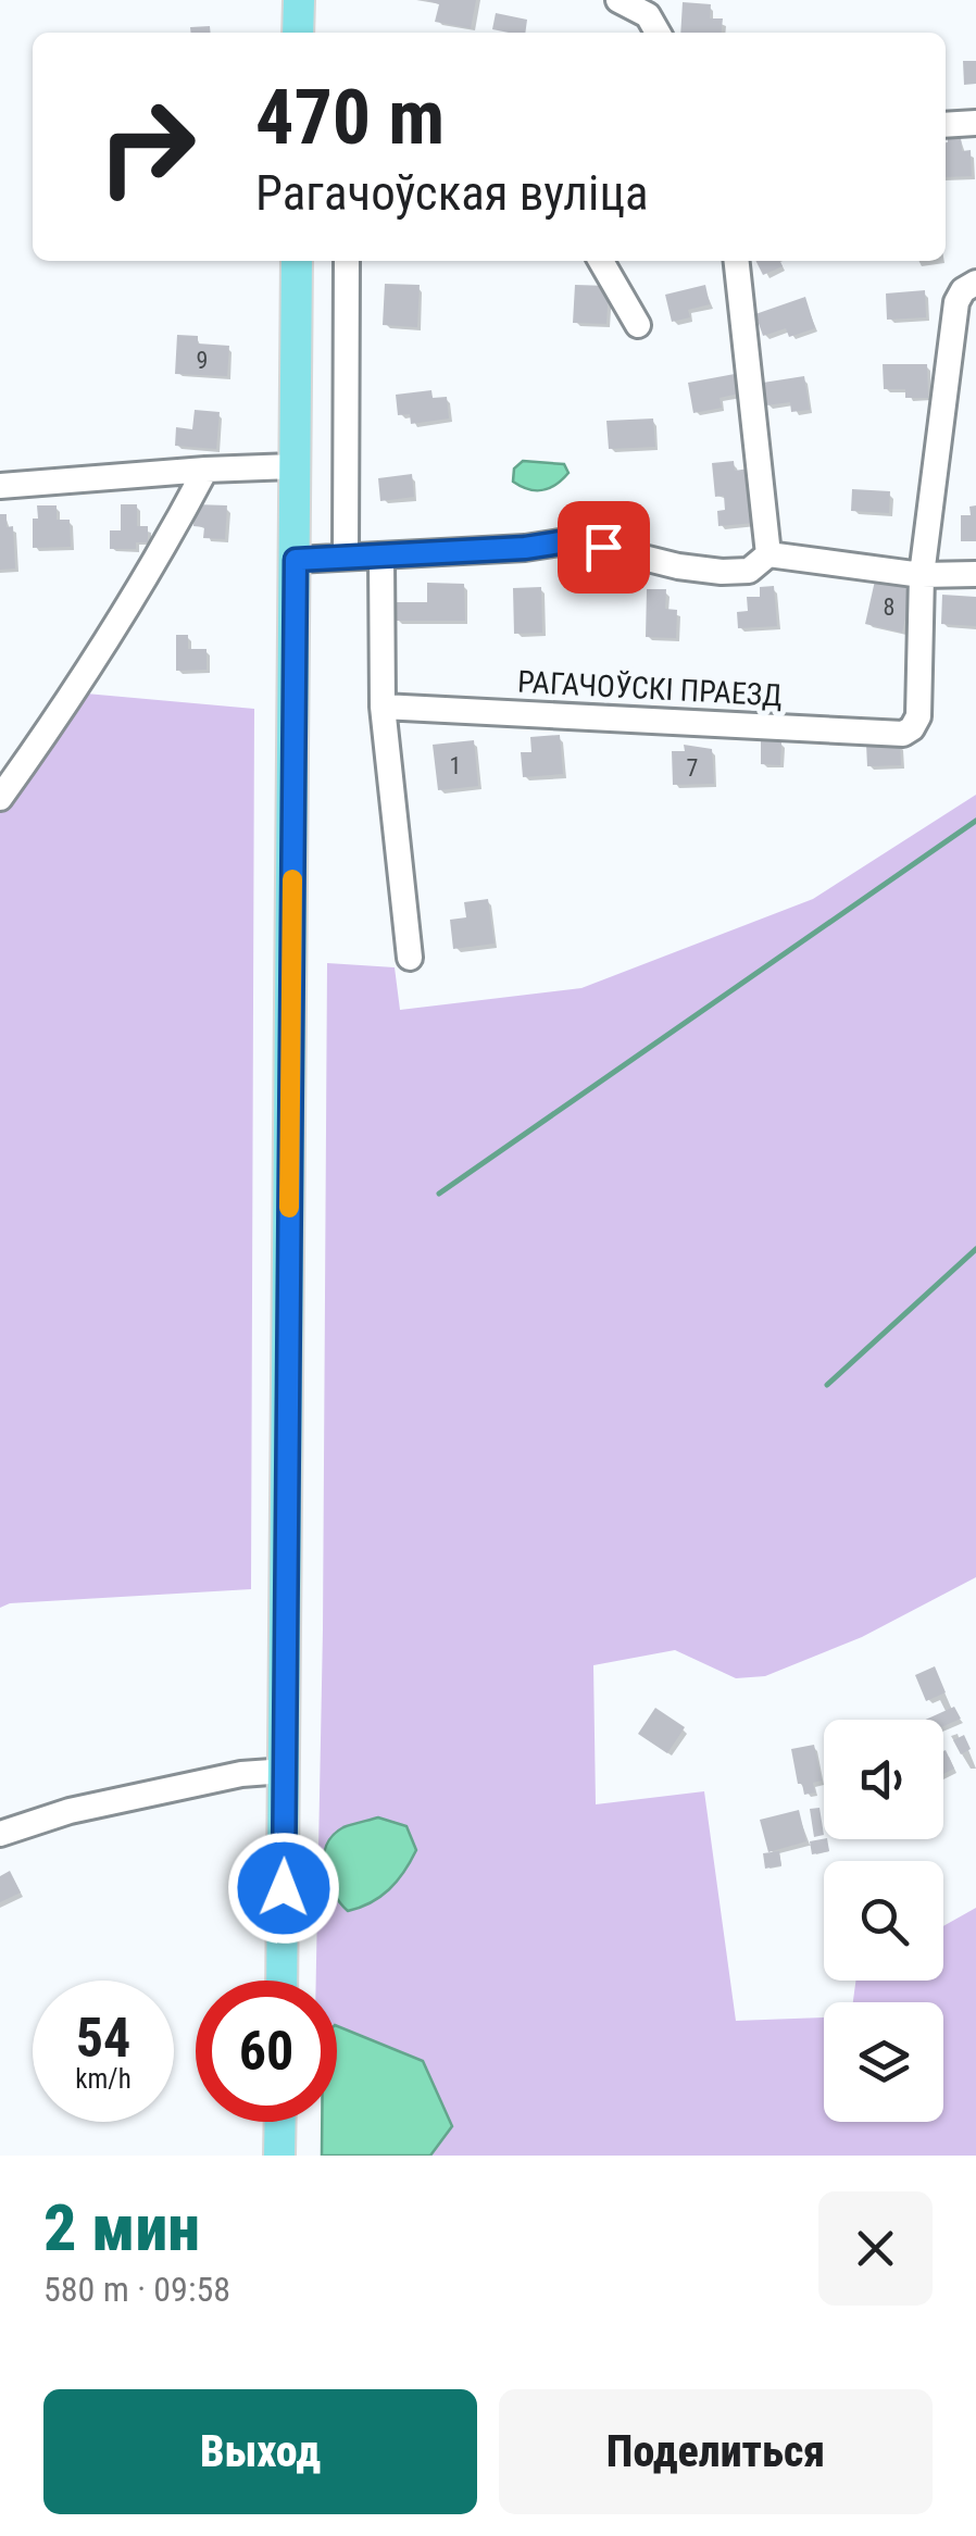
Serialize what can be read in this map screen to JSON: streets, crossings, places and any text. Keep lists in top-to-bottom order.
{
  "streets": {
    "street": ["РАГАЧОЎСКІ ПРАЕЗД"]
  },
  "house_numbers": [
    "9",
    "8",
    "1",
    "7"
  ],
  "page": {
    "turn": ["470 m", "Рагачоўская вуліца"],
    "speed": "54 km/h",
    "limit": "60",
    "heading": ["2 мин", "580 m · 09:58"],
    "buttons": ["Выход", "Поделиться"]
  }
}
